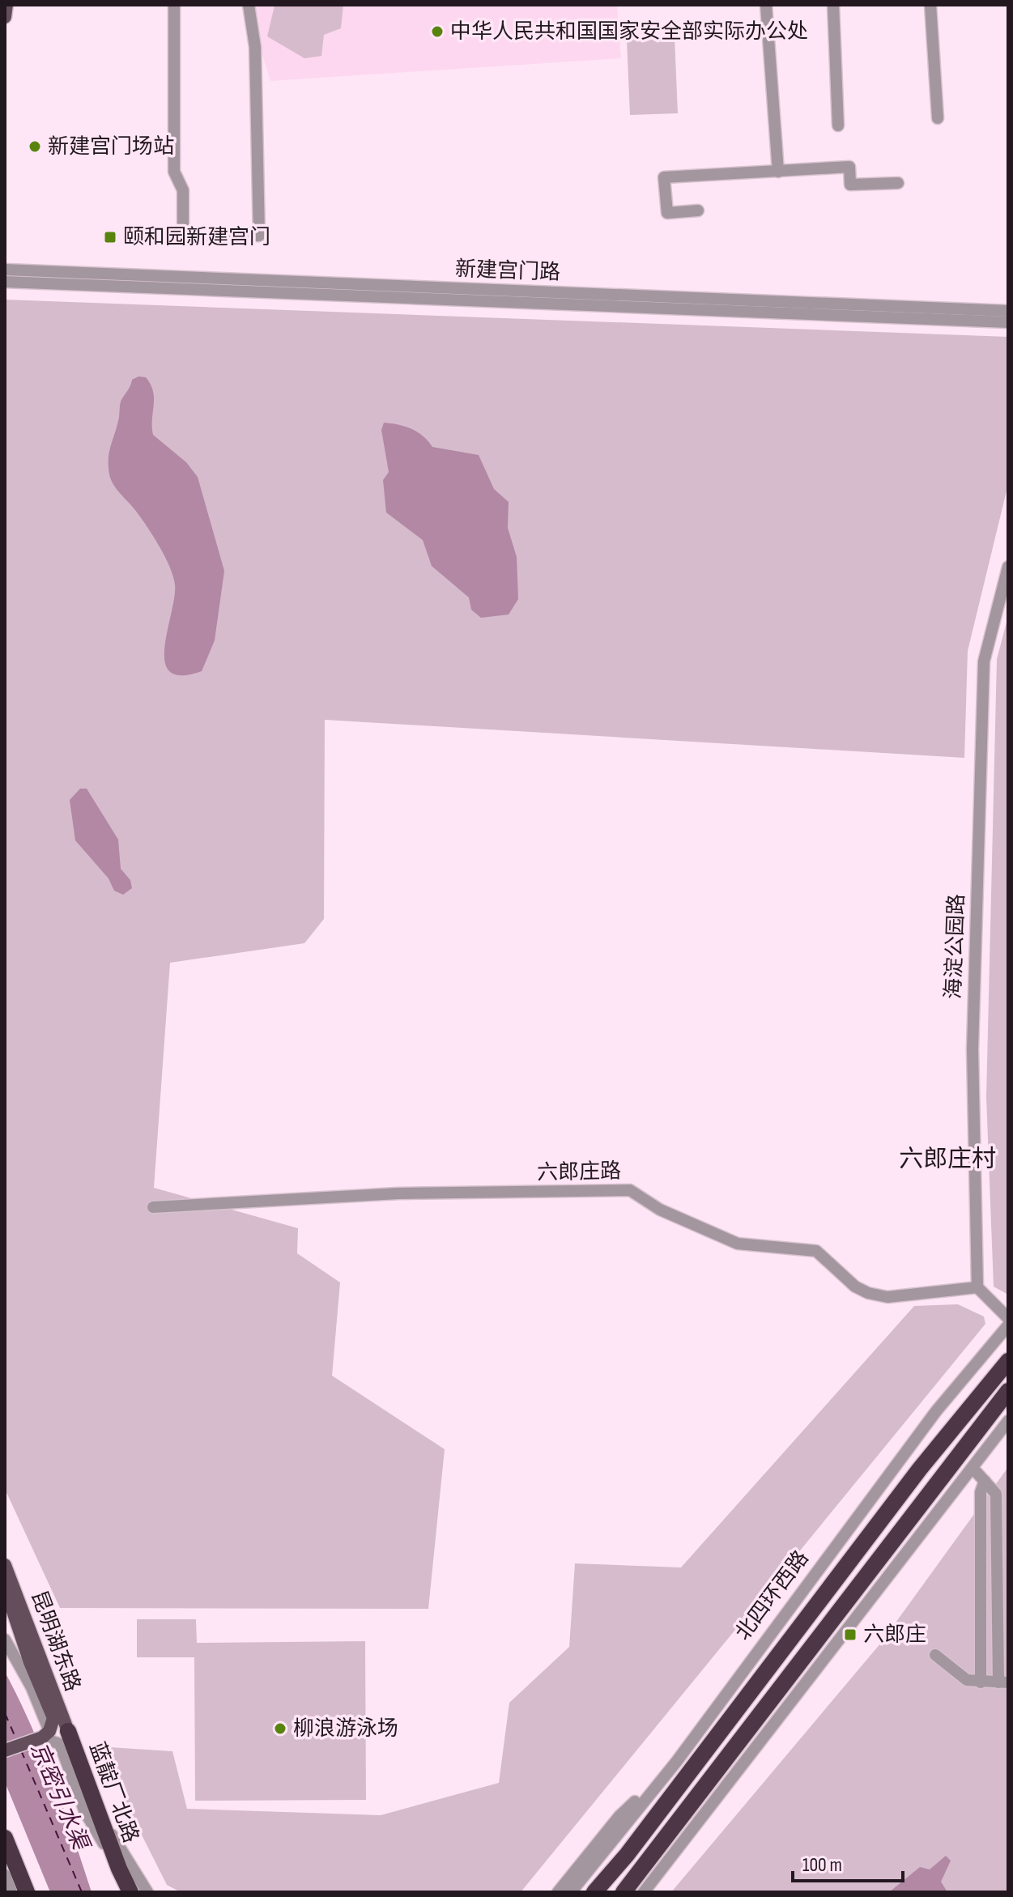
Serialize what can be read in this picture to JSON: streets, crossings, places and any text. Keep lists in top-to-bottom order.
{
  "streets": {
    "highway": ["北四环西路", "蓝靛厂北路"],
    "main road": ["昆明湖东路"],
    "street": ["新建宫门路", "海淀公园路", "六郎庄路"]
  },
  "crossings": [
    ["海淀公园路", "六郎庄路"],
    ["昆明湖东路", "蓝靛厂北路"]
  ],
  "districts": ["六郎庄村"],
  "water": ["京密引水渠"],
  "places": {
    "other": ["中华人民共和国国家安全部实际办公处", "新建宫门场站", "柳浪游泳场"],
    "transit": ["颐和园新建宫门", "六郎庄"]
  },
  "scale_bar": "100 m"
}
